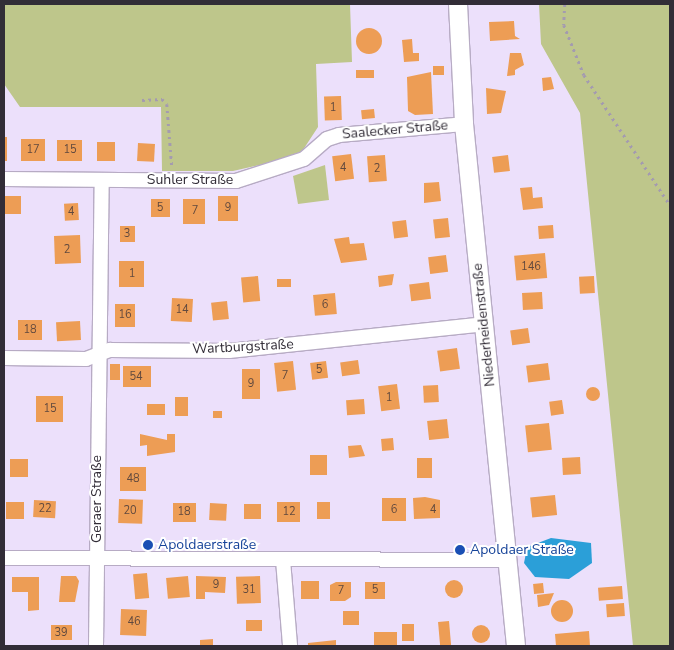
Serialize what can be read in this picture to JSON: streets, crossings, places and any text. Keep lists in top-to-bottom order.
{
  "streets": {
    "street": [
      "Saalecker Straße",
      "Suhler Straße",
      "Niederheidenstraße",
      "Wartburgstraße",
      "Geraer Straße"
    ]
  },
  "crossings": [
    ["Saalecker Straße", "Suhler Straße"],
    ["Saalecker Straße", "Niederheidenstraße"],
    ["Niederheidenstraße", "Wartburgstraße"],
    ["Wartburgstraße", "Geraer Straße"]
  ],
  "places": ["Apoldaerstraße", "Apoldaer Straße"],
  "house_numbers": [
    "1",
    "17",
    "15",
    "4",
    "2",
    "5",
    "9",
    "7",
    "4",
    "3",
    "2",
    "146",
    "1",
    "6",
    "14",
    "16",
    "18",
    "5",
    "7",
    "54",
    "9",
    "1",
    "15",
    "48",
    "22",
    "6",
    "4",
    "20",
    "18",
    "12",
    "9",
    "31",
    "5",
    "7",
    "46",
    "39"
  ]
}
